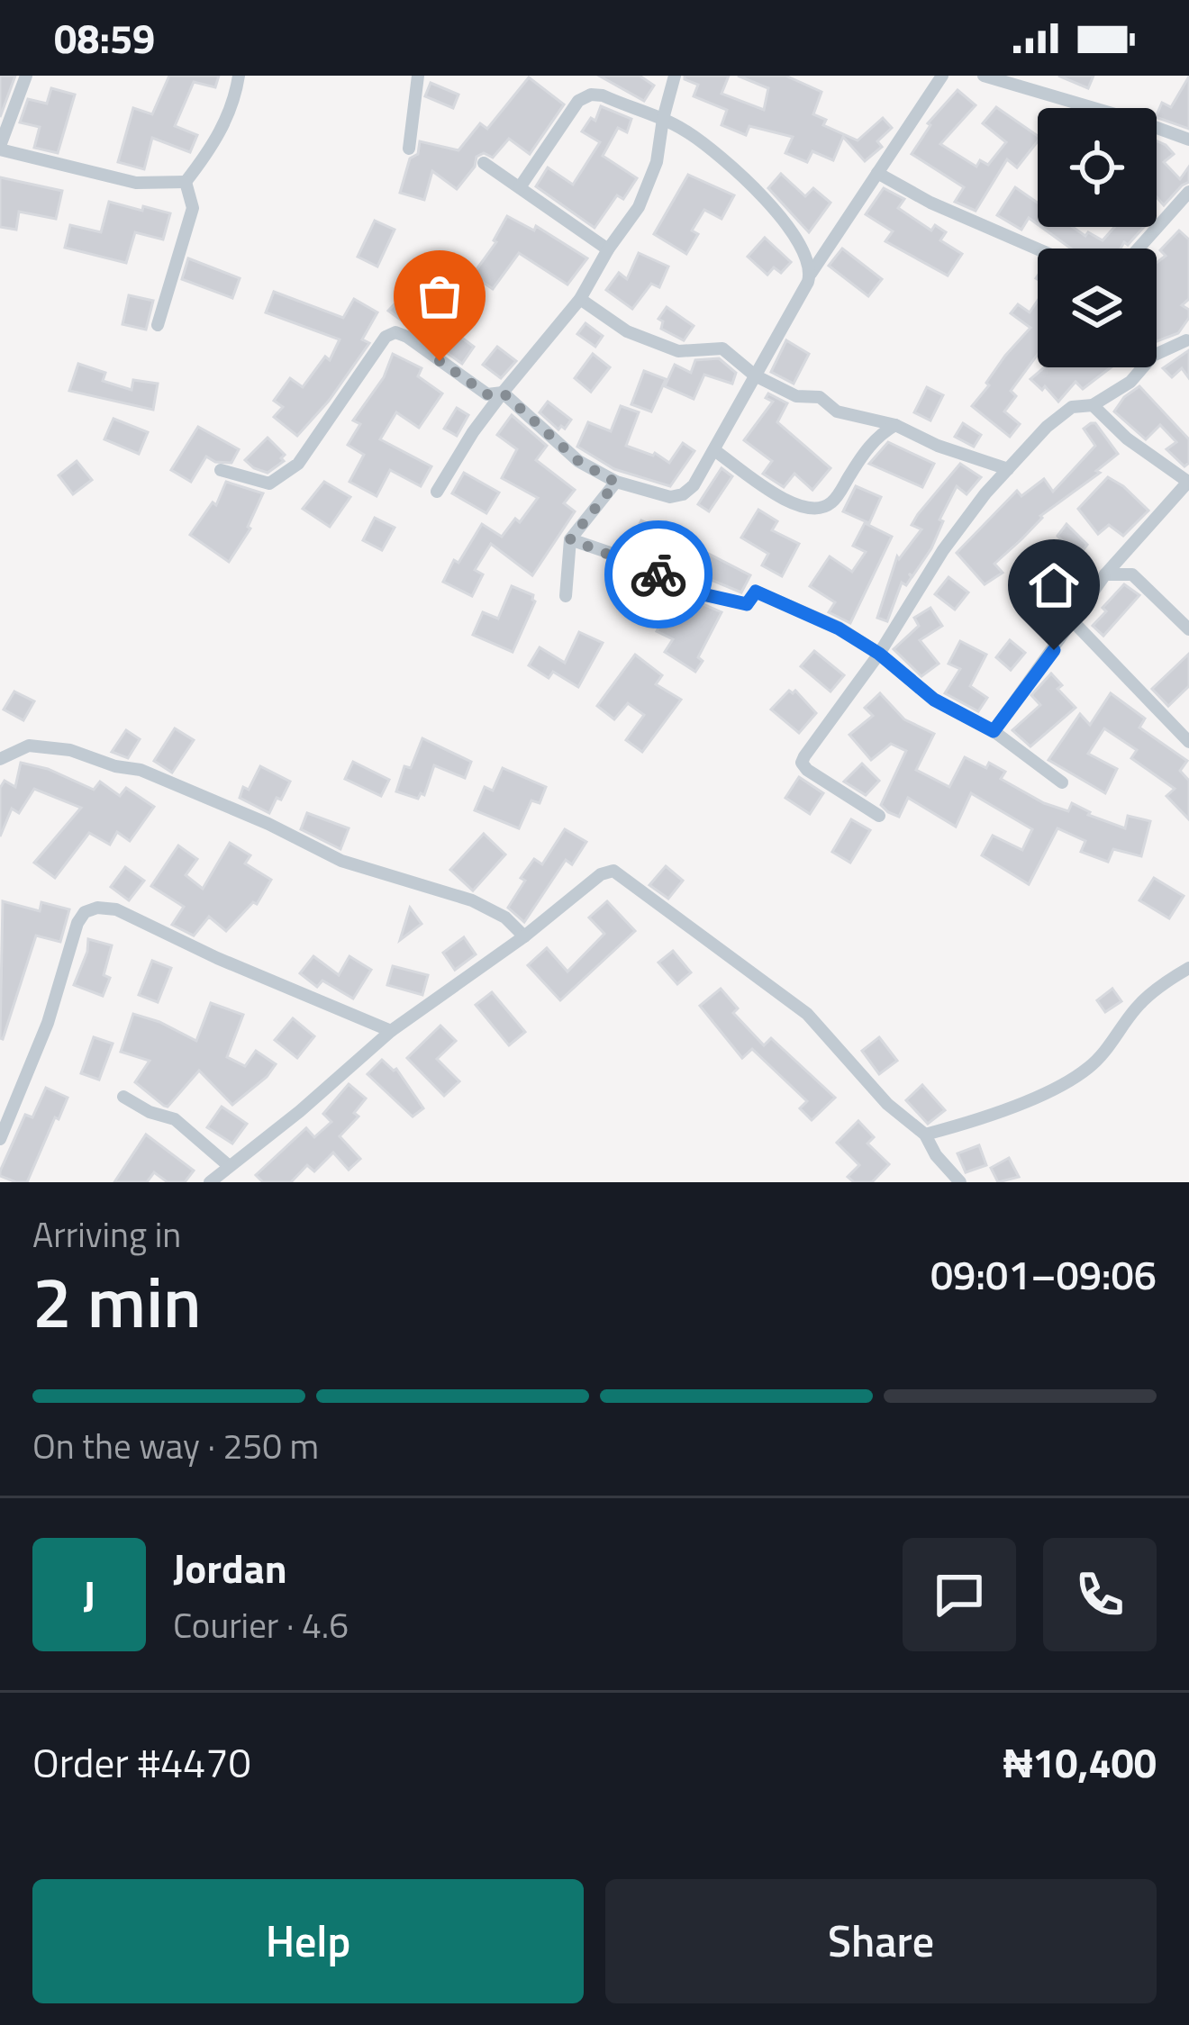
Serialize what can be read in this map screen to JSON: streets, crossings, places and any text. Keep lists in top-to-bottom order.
{
  "page": {
    "status": "08:59",
    "heading": ["2 min", "Arriving in", "09:01–09:06"],
    "panel": [
      "Jordan",
      "Courier · 4.6",
      "Order #4470",
      "₦10,400"
    ],
    "bar": "On the way · 250 m",
    "round": "J",
    "buttons": ["Help", "Share"]
  }
}
